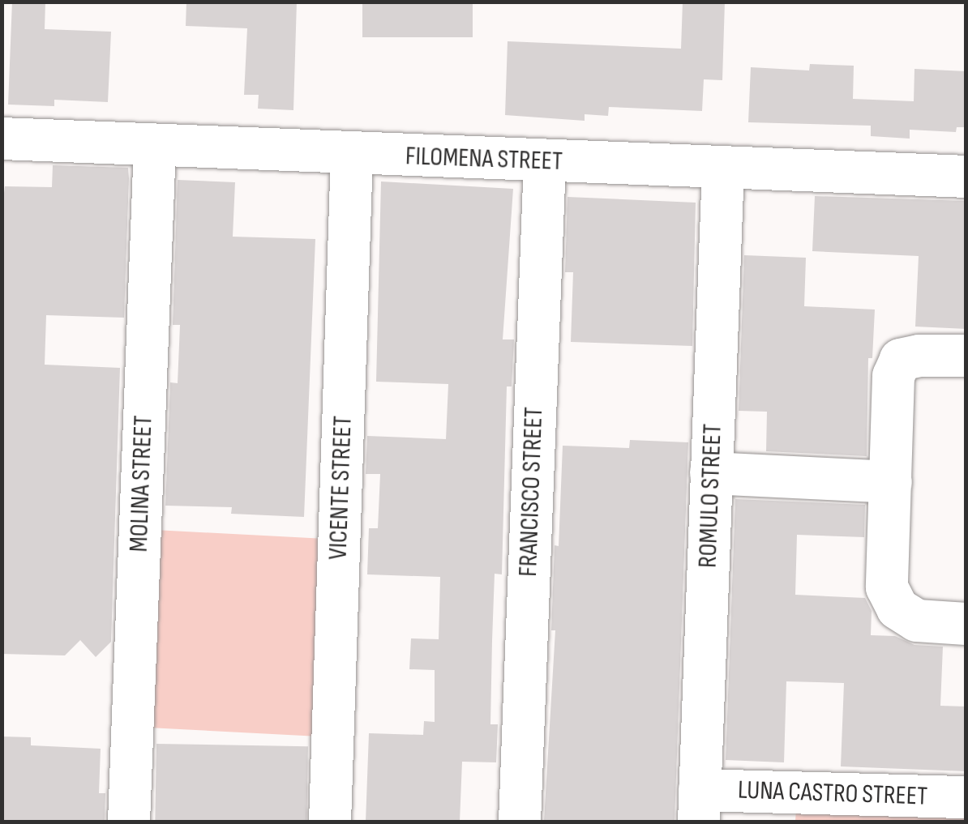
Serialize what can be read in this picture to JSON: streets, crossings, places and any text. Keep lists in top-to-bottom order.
{
  "streets": {
    "street": [
      "FILOMENA STREET",
      "MOLINA STREET",
      "VICENTE STREET",
      "FRANCISCO STREET",
      "ROMULO STREET",
      "LUNA CASTRO STREET"
    ]
  },
  "crossings": [
    ["FILOMENA STREET", "MOLINA STREET"],
    ["FILOMENA STREET", "VICENTE STREET"],
    ["FILOMENA STREET", "FRANCISCO STREET"],
    ["FILOMENA STREET", "ROMULO STREET"],
    ["ROMULO STREET", "LUNA CASTRO STREET"]
  ]
}
